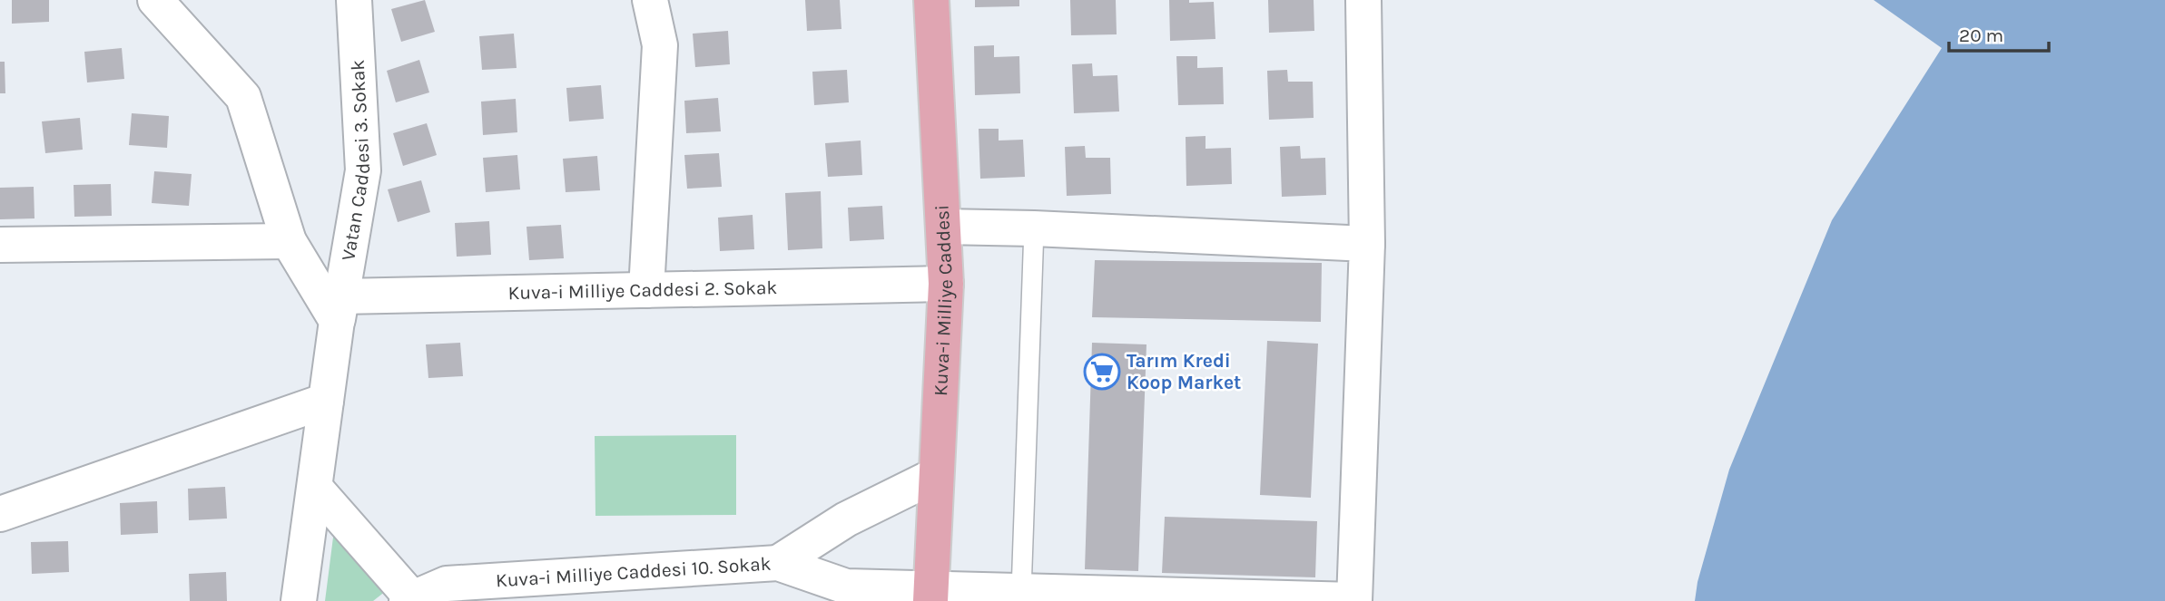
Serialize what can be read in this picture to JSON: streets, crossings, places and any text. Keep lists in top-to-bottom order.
{
  "streets": {
    "main road": ["Kuva-i Milliye Caddesi"],
    "street": ["Vatan Caddesi 3. Sokak", "Kuva-i Milliye Caddesi 2. Sokak", "Kuva-i Milliye Caddesi 10. Sokak"]
  },
  "crossings": [
    ["Vatan Caddesi 3. Sokak", "Kuva-i Milliye Caddesi 2. Sokak"],
    ["Kuva-i Milliye Caddesi 2. Sokak", "Kuva-i Milliye Caddesi"],
    ["Kuva-i Milliye Caddesi", "Kuva-i Milliye Caddesi 10. Sokak"]
  ],
  "places": {
    "supermarket": ["Tarım Kredi Koop Market"]
  },
  "scale_bar": "20 m"
}
